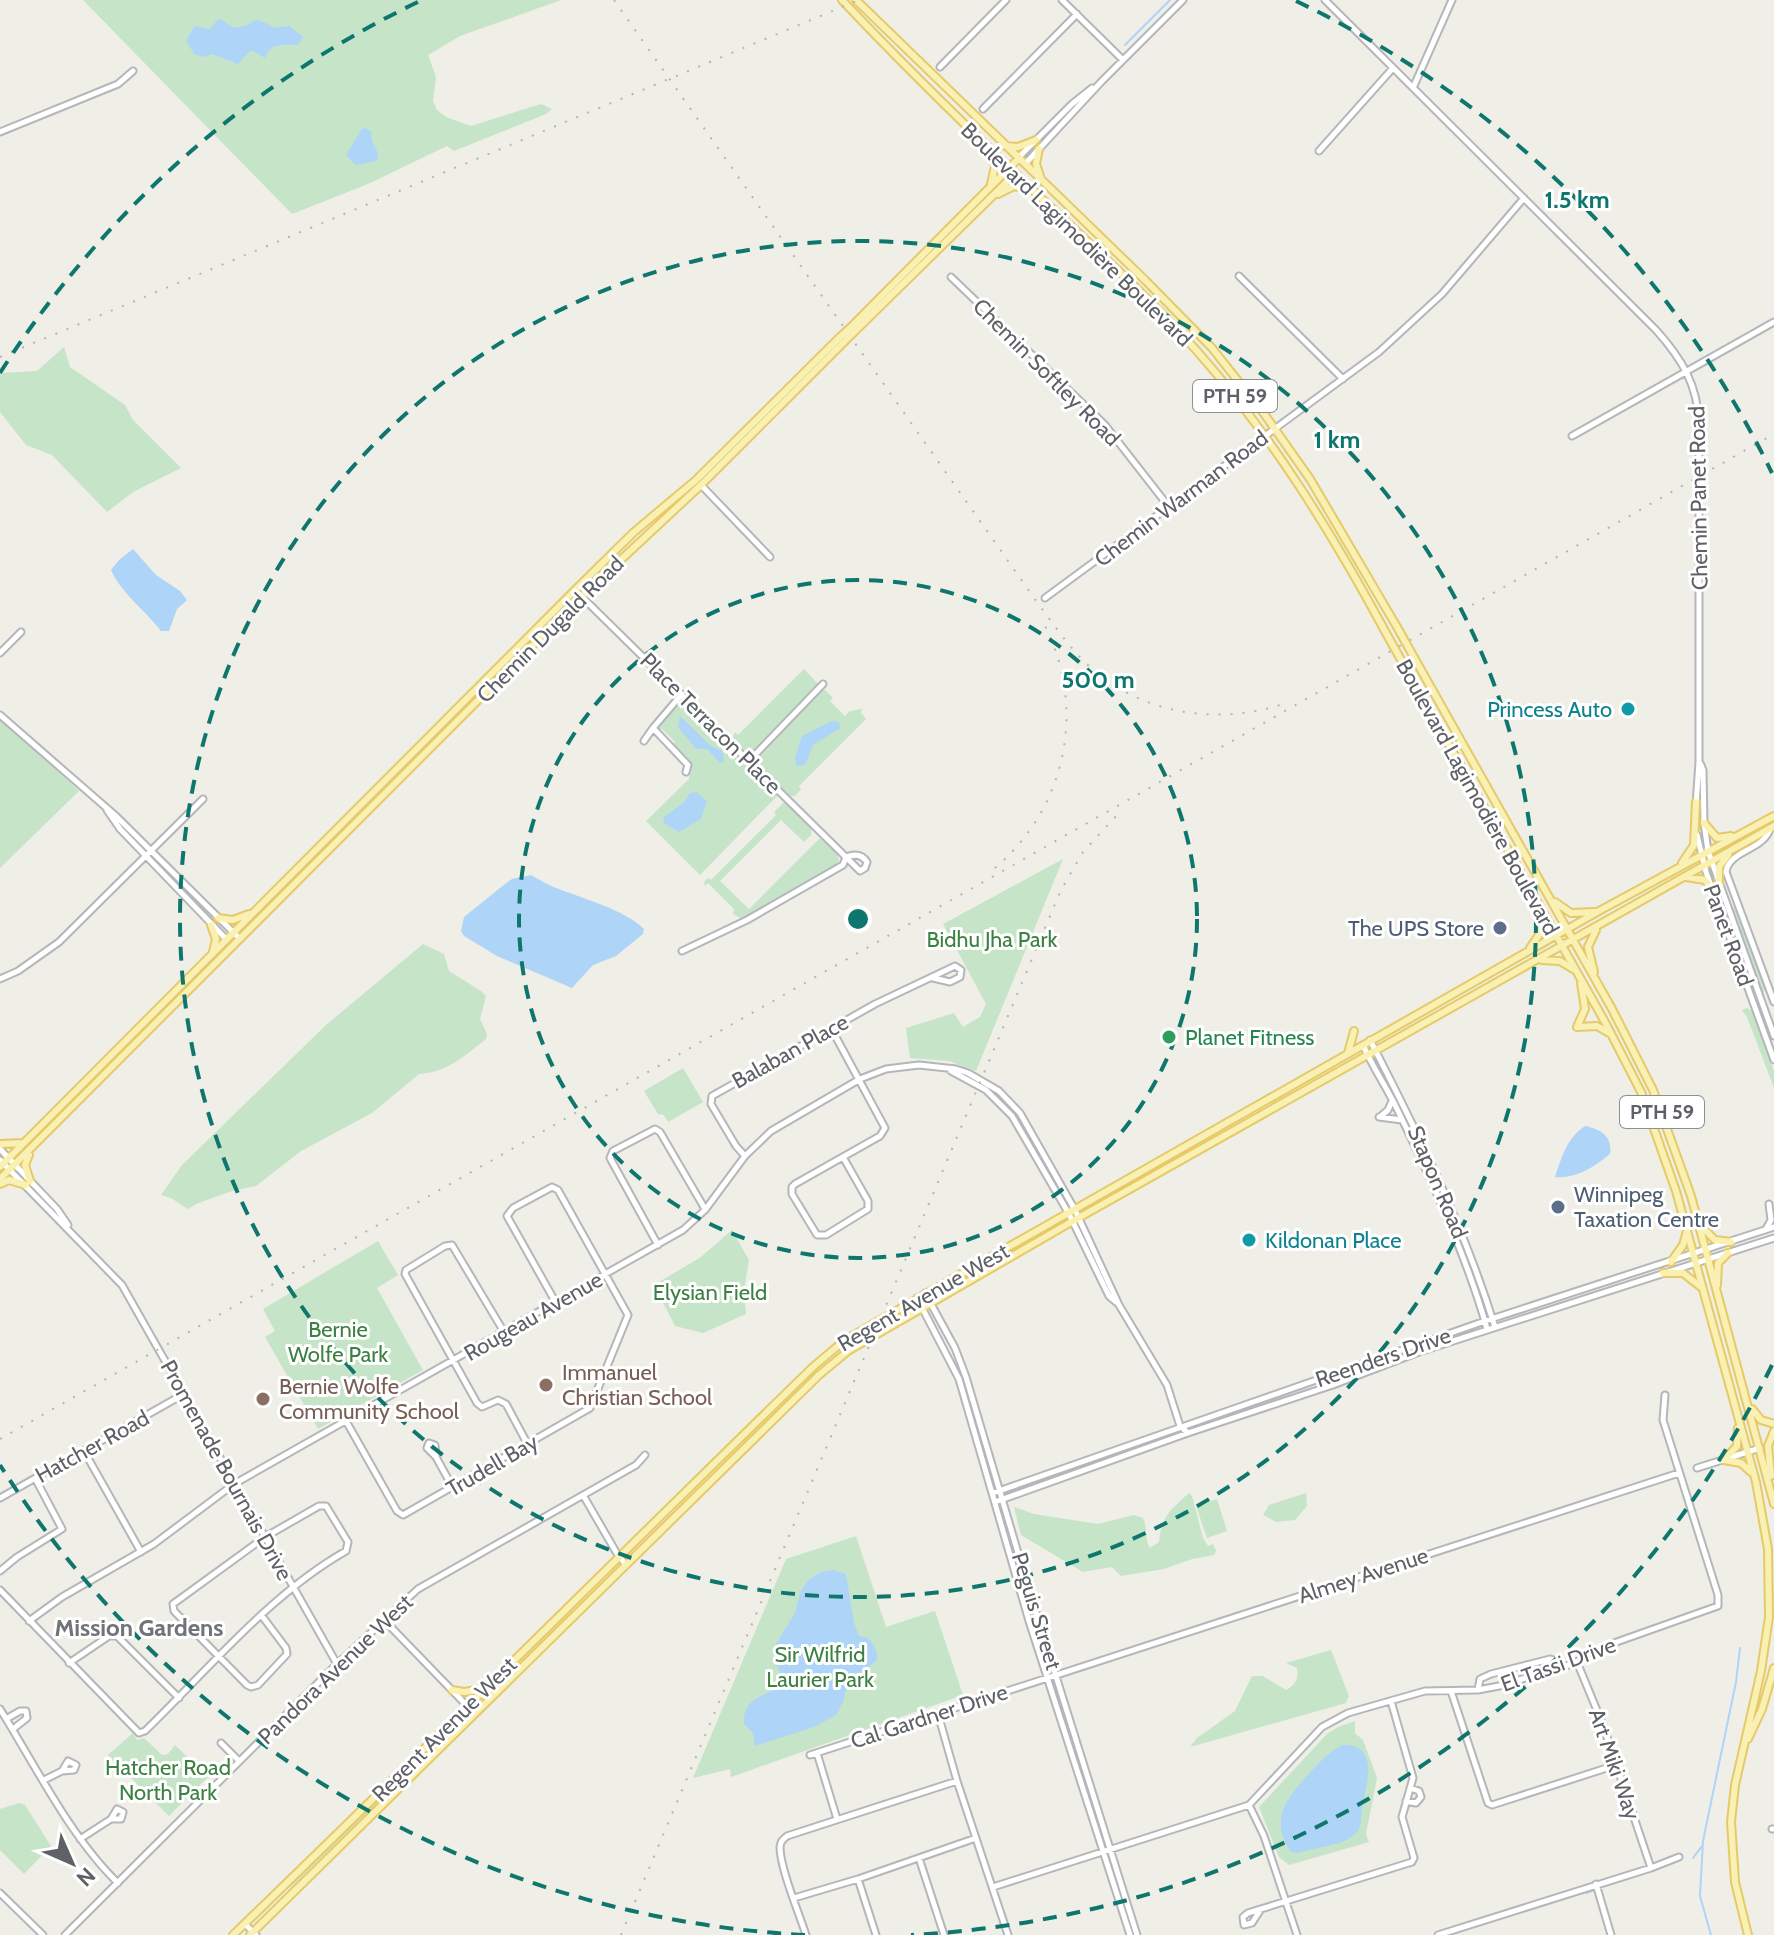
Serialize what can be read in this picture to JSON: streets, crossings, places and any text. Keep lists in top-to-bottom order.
{
  "streets": {
    "main road": [
      "Boulevard Lagimodière Boulevard",
      "PTH 59",
      "Chemin Dugald Road",
      "Regent Avenue West"
    ],
    "street": [
      "Chemin Softley Road",
      "Chemin Warman Road",
      "Chemin Panet Road",
      "Place Terracon Place",
      "Panet Road",
      "Balaban Place",
      "Stapon Road",
      "Rougeau Avenue",
      "Reenders Drive",
      "Hatcher Road",
      "Trudell Bay",
      "Promenade Bournais Drive",
      "Almey Avenue",
      "Peguis Street",
      "El Tassi Drive",
      "Pandora Avenue West",
      "Cal Gardner Drive",
      "Art Miki Way"
    ]
  },
  "crossings": [
    ["Boulevard Lagimodière Boulevard", "Chemin Warman Road"],
    ["Boulevard Lagimodière Boulevard", "Chemin Dugald Road"],
    ["Boulevard Lagimodière Boulevard", "Regent Avenue West"],
    ["Boulevard Lagimodière Boulevard", "Reenders Drive"],
    ["Chemin Softley Road", "Chemin Warman Road"],
    ["Chemin Warman Road", "Chemin Panet Road"],
    ["Chemin Panet Road", "Panet Road"],
    ["Chemin Panet Road", "Regent Avenue West"],
    ["Chemin Dugald Road", "Place Terracon Place"],
    ["Panet Road", "Regent Avenue West"],
    ["Balaban Place", "Rougeau Avenue"],
    ["Stapon Road", "Regent Avenue West"],
    ["Stapon Road", "Reenders Drive"],
    ["Regent Avenue West", "Rougeau Avenue"],
    ["Regent Avenue West", "Peguis Street"],
    ["Rougeau Avenue", "Reenders Drive"],
    ["Rougeau Avenue", "Trudell Bay"],
    ["Rougeau Avenue", "Promenade Bournais Drive"],
    ["Reenders Drive", "Peguis Street"],
    ["Hatcher Road", "Promenade Bournais Drive"],
    ["Promenade Bournais Drive", "Pandora Avenue West"],
    ["Almey Avenue", "Peguis Street"],
    ["Almey Avenue", "El Tassi Drive"],
    ["Almey Avenue", "Cal Gardner Drive"],
    ["Peguis Street", "El Tassi Drive"],
    ["Peguis Street", "Cal Gardner Drive"],
    ["El Tassi Drive", "Art Miki Way"]
  ],
  "districts": ["Mission Gardens"],
  "parks": [
    "Bidhu Jha Park",
    "Elysian Field",
    "Bernie Wolfe Park",
    "Sir Wilfrid Laurier Park",
    "Hatcher Road North Park"
  ],
  "places": [
    "Princess Auto",
    "The UPS Store",
    "Planet Fitness",
    "Winnipeg Taxation Centre",
    "Kildonan Place",
    "Immanuel Christian School",
    "Bernie Wolfe Community School"
  ],
  "north": "bottom right",
  "rings": ["1.5 km", "1 km", "500 m"]
}
